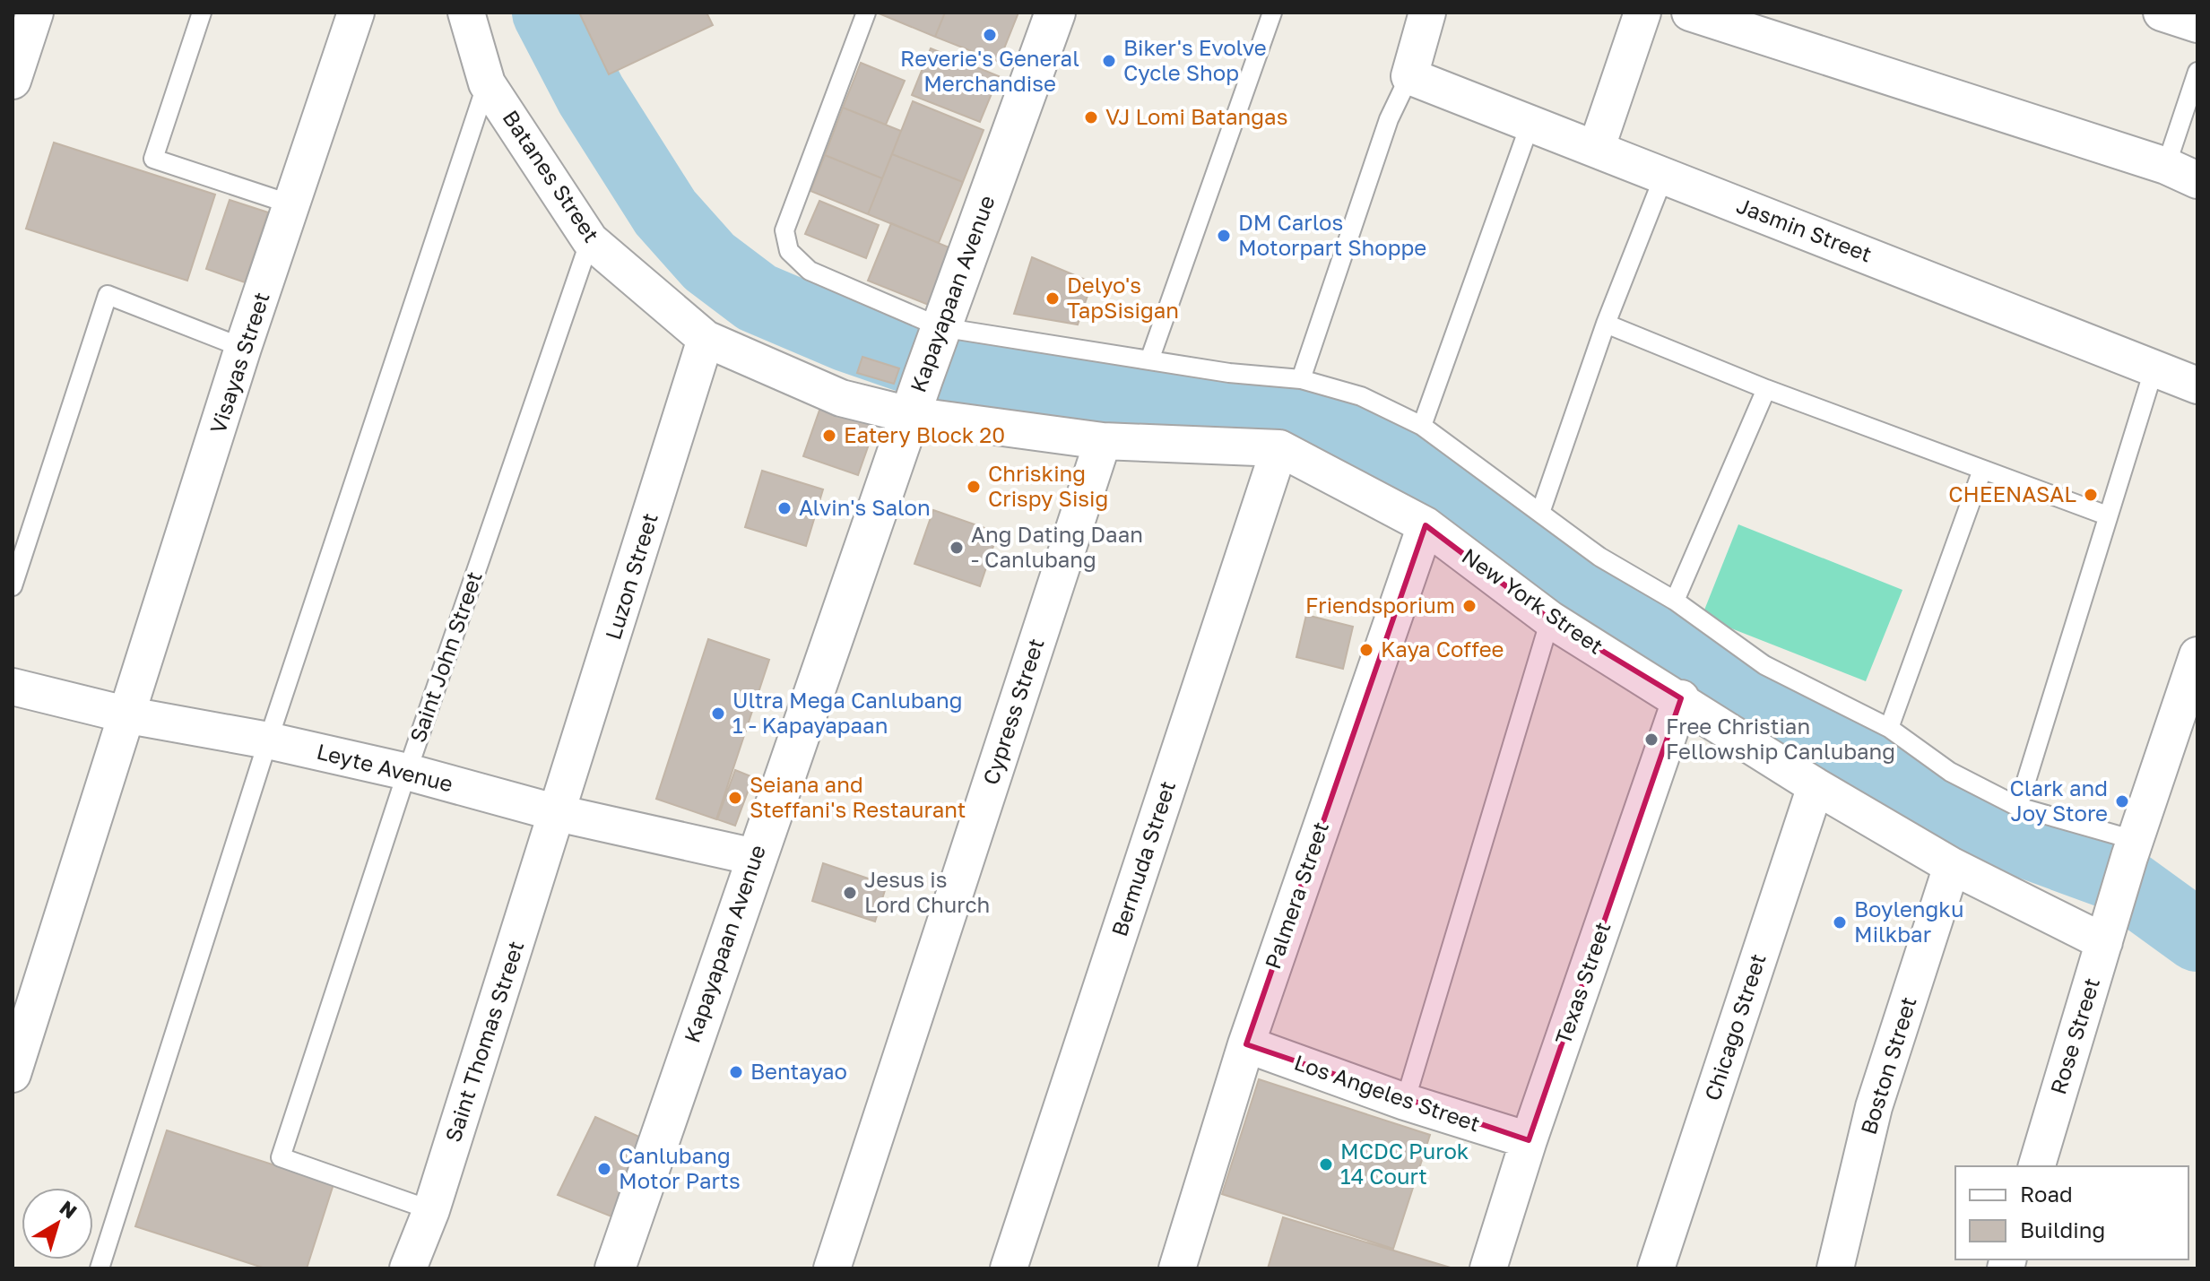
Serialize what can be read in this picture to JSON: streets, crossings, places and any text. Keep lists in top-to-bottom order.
{
  "streets": {
    "street": [
      "Batanes Street",
      "Jasmin Street",
      "Kapayapaan Avenue",
      "Visayas Street",
      "Luzon Street",
      "New York Street",
      "Cypress Street",
      "Leyte Avenue",
      "Bermuda Street",
      "Palmera Street",
      "Texas Street",
      "Chicago Street",
      "Rose Street",
      "Saint Thomas Street",
      "Boston Street",
      "Los Angeles Street"
    ],
    "lane": ["Saint John Street"]
  },
  "crossings": [
    ["Batanes Street", "Kapayapaan Avenue"],
    ["Batanes Street", "Luzon Street"],
    ["Batanes Street", "New York Street"],
    ["Batanes Street", "Saint John Street"],
    ["Kapayapaan Avenue", "New York Street"],
    ["Kapayapaan Avenue", "Leyte Avenue"],
    ["Visayas Street", "Leyte Avenue"],
    ["Luzon Street", "Leyte Avenue"],
    ["Luzon Street", "Saint Thomas Street"],
    ["New York Street", "Cypress Street"],
    ["New York Street", "Bermuda Street"],
    ["New York Street", "Palmera Street"],
    ["New York Street", "Texas Street"],
    ["New York Street", "Chicago Street"],
    ["New York Street", "Rose Street"],
    ["New York Street", "Boston Street"],
    ["Saint John Street", "Leyte Avenue"],
    ["Saint John Street", "Saint Thomas Street"],
    ["Leyte Avenue", "Saint Thomas Street"],
    ["Palmera Street", "Los Angeles Street"],
    ["Texas Street", "Los Angeles Street"]
  ],
  "places": [
    "Reverie's General Merchandise",
    "Biker's Evolve Cycle Shop",
    "VJ Lomi Batangas",
    "DM Carlos Motorpart Shoppe",
    "Delyo's TapSisigan",
    "Eatery Block 20",
    "Chrisking Crispy Sisig",
    "CHEENASAL",
    "Alvin's Salon",
    "Ang Dating Daan - Canlubang",
    "Friendsporium",
    "Kaya Coffee",
    "Ultra Mega Canlubang 1 - Kapayapaan",
    "Free Christian Fellowship Canlubang",
    "Seiana and Steffani's Restaurant",
    "Clark and Joy Store",
    "Jesus is Lord Church",
    "Boylengku Milkbar",
    "Bentayao",
    "MCDC Purok 14 Court",
    "Canlubang Motor Parts"
  ],
  "legend": ["Road", "Building"],
  "north": "top right"
}
